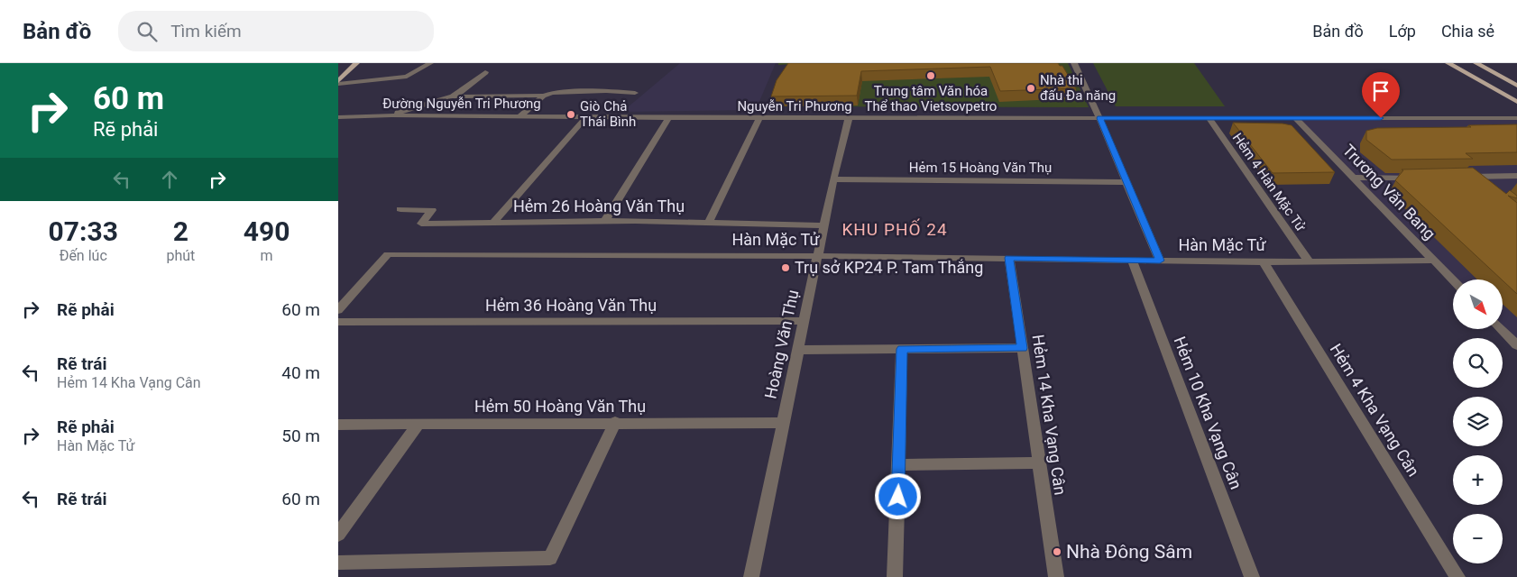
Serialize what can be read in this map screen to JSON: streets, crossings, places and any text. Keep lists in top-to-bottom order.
{
  "streets": {
    "street": [
      "Đường Nguyễn Tri Phương",
      "Nguyễn Tri Phương",
      "Hẻm 15 Hoàng Văn Thụ",
      "Hẻm 4 Hàn Mặc Tử",
      "Trương Văn Bang",
      "Hẻm 26 Hoàng Văn Thụ",
      "Hàn Mặc Tử",
      "Hẻm 36 Hoàng Văn Thụ",
      "Hoàng Văn Thụ",
      "Hẻm 50 Hoàng Văn Thụ",
      "Hẻm 4 Kha Vạng Cân",
      "Hẻm 10 Kha Vạng Cân",
      "Hẻm 14 Kha Vạng Cân"
    ]
  },
  "crossings": [
    ["Đường Nguyễn Tri Phương", "Nguyễn Tri Phương"],
    ["Nguyễn Tri Phương", "Hẻm 4 Hàn Mặc Tử"],
    ["Nguyễn Tri Phương", "Trương Văn Bang"],
    ["Nguyễn Tri Phương", "Hoàng Văn Thụ"],
    ["Hẻm 15 Hoàng Văn Thụ", "Hoàng Văn Thụ"],
    ["Hẻm 4 Hàn Mặc Tử", "Hàn Mặc Tử"],
    ["Trương Văn Bang", "Hàn Mặc Tử"],
    ["Hẻm 26 Hoàng Văn Thụ", "Hoàng Văn Thụ"],
    ["Hàn Mặc Tử", "Hoàng Văn Thụ"],
    ["Hàn Mặc Tử", "Hẻm 4 Kha Vạng Cân"],
    ["Hàn Mặc Tử", "Hẻm 10 Kha Vạng Cân"],
    ["Hàn Mặc Tử", "Hẻm 14 Kha Vạng Cân"],
    ["Hẻm 36 Hoàng Văn Thụ", "Hoàng Văn Thụ"],
    ["Hoàng Văn Thụ", "Hẻm 50 Hoàng Văn Thụ"]
  ],
  "districts": ["KHU PHỐ 24"],
  "places": [
    "Trung tâm Văn hóa Thể thao Vietsovpetro",
    "Nhà thi đấu Đa năng",
    "Giò Chả Thái Bình",
    "Trụ sở KP24 P. Tam Thắng",
    "Nhà Đông Sâm"
  ],
  "north": "bottom right",
  "page": {
    "header": "Bản đồ",
    "search": "Tìm kiếm",
    "nav": ["Bản đồ", "Lớp", "Chia sẻ"],
    "turn": ["60 m", "Rẽ phải"],
    "eta": [
      "07:33",
      "Đến lúc",
      "2",
      "phút",
      "490",
      "m"
    ],
    "list": [
      {
        "name": "Rẽ phải",
        "value": "60 m"
      },
      {
        "name": "Rẽ trái",
        "note": "Hẻm 14 Kha Vạng Cân",
        "value": "40 m"
      },
      {
        "name": "Rẽ phải",
        "note": "Hàn Mặc Tử",
        "value": "50 m"
      },
      {
        "name": "Rẽ trái",
        "value": "60 m"
      }
    ],
    "map_buttons": ["+", "−"]
  }
}
